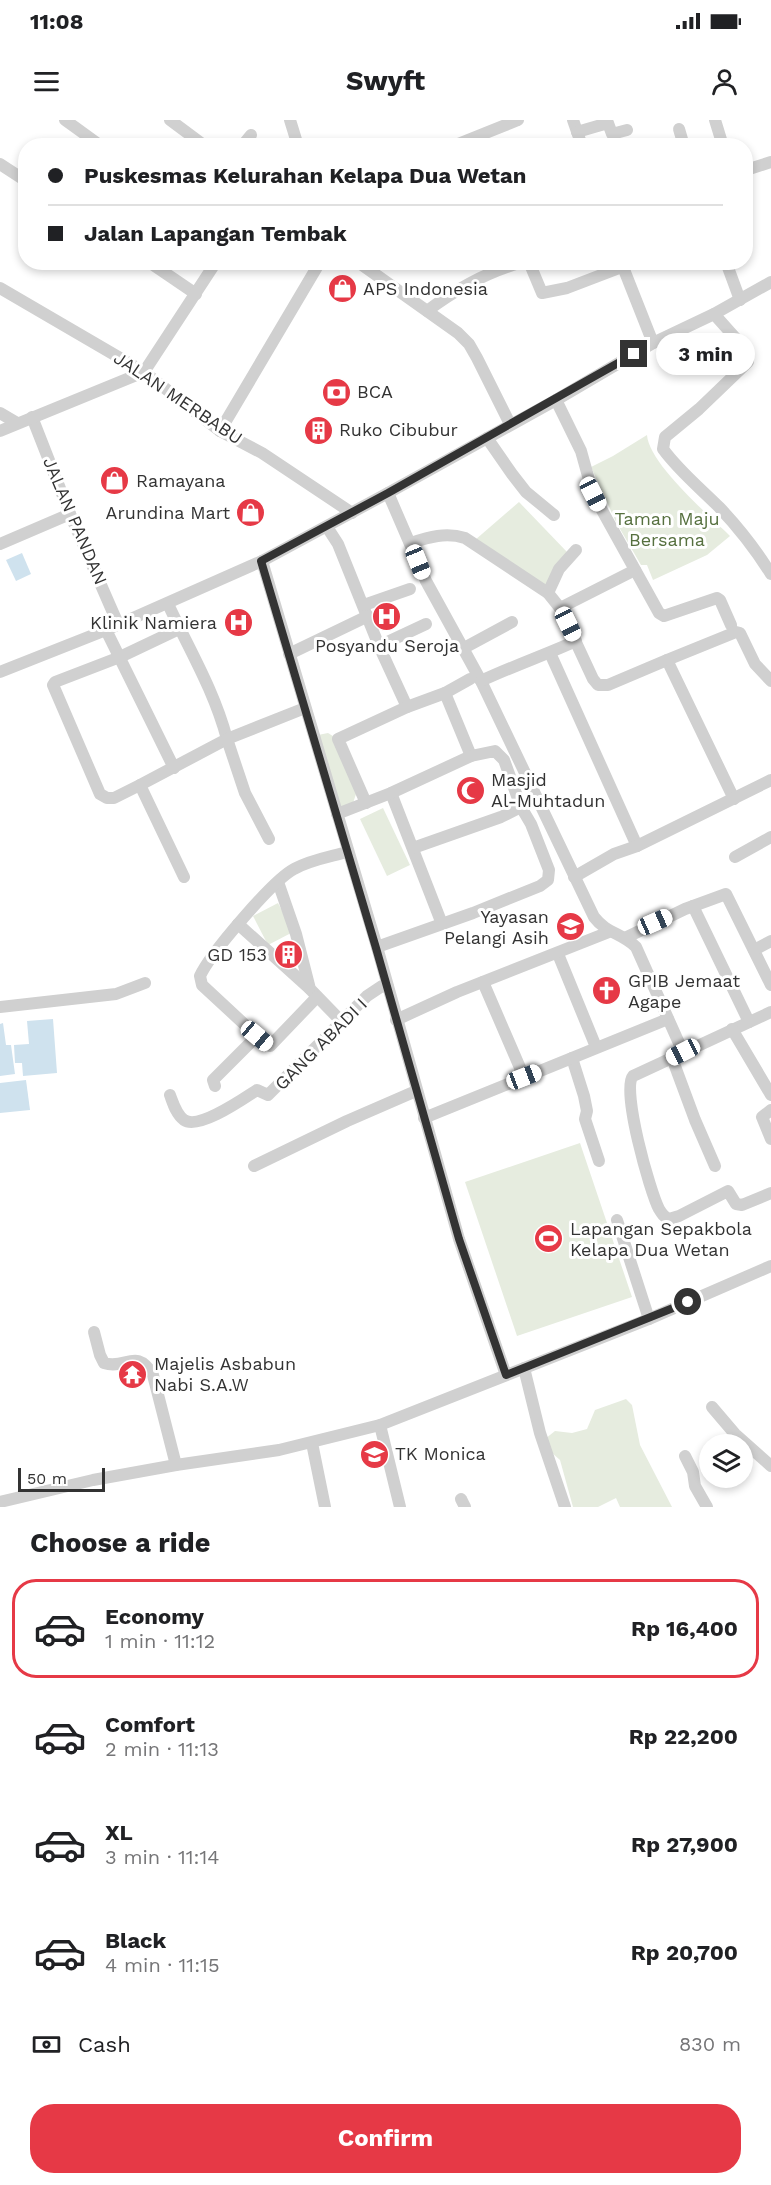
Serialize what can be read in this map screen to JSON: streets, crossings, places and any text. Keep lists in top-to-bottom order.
{
  "streets": {
    "street": ["JALAN MERBABU", "JALAN PANDAN", "GANG ABADI I"]
  },
  "parks": ["Taman Maju Bersama"],
  "places": {
    "shop": ["APS Indonesia", "Ramayana", "Arundina Mart"],
    "bank": ["BCA"],
    "building": ["Ruko Cibubur", "GD 153"],
    "hospital": ["Posyandu Seroja", "Klinik Namiera"],
    "mosque": ["Masjid Al-Muhtadun"],
    "school or university": ["Yayasan Pelangi Asih", "TK Monica"],
    "church": ["GPIB Jemaat Agape"],
    "sports": ["Lapangan Sepakbola Kelapa Dua Wetan"],
    "temple": ["Majelis Asbabun Nabi S.A.W"]
  },
  "scale_bar": "50 m",
  "page": {
    "status": "11:08",
    "header": "Swyft",
    "banner": ["Puskesmas Kelurahan Kelapa Dua Wetan", "Jalan Lapangan Tembak"],
    "bubble": "3 min",
    "scale": "50 m",
    "heading": "Choose a ride",
    "list": [
      {
        "name": "Economy",
        "note": "1 min · 11:12",
        "value": "Rp 16,400"
      },
      {
        "name": "Comfort",
        "note": "2 min · 11:13",
        "value": "Rp 22,200"
      },
      {
        "name": "XL",
        "note": "3 min · 11:14",
        "value": "Rp 27,900"
      },
      {
        "name": "Black",
        "note": "4 min · 11:15",
        "value": "Rp 20,700"
      }
    ],
    "pay": ["Cash", "830 m"],
    "buttons": "Confirm"
  }
}
